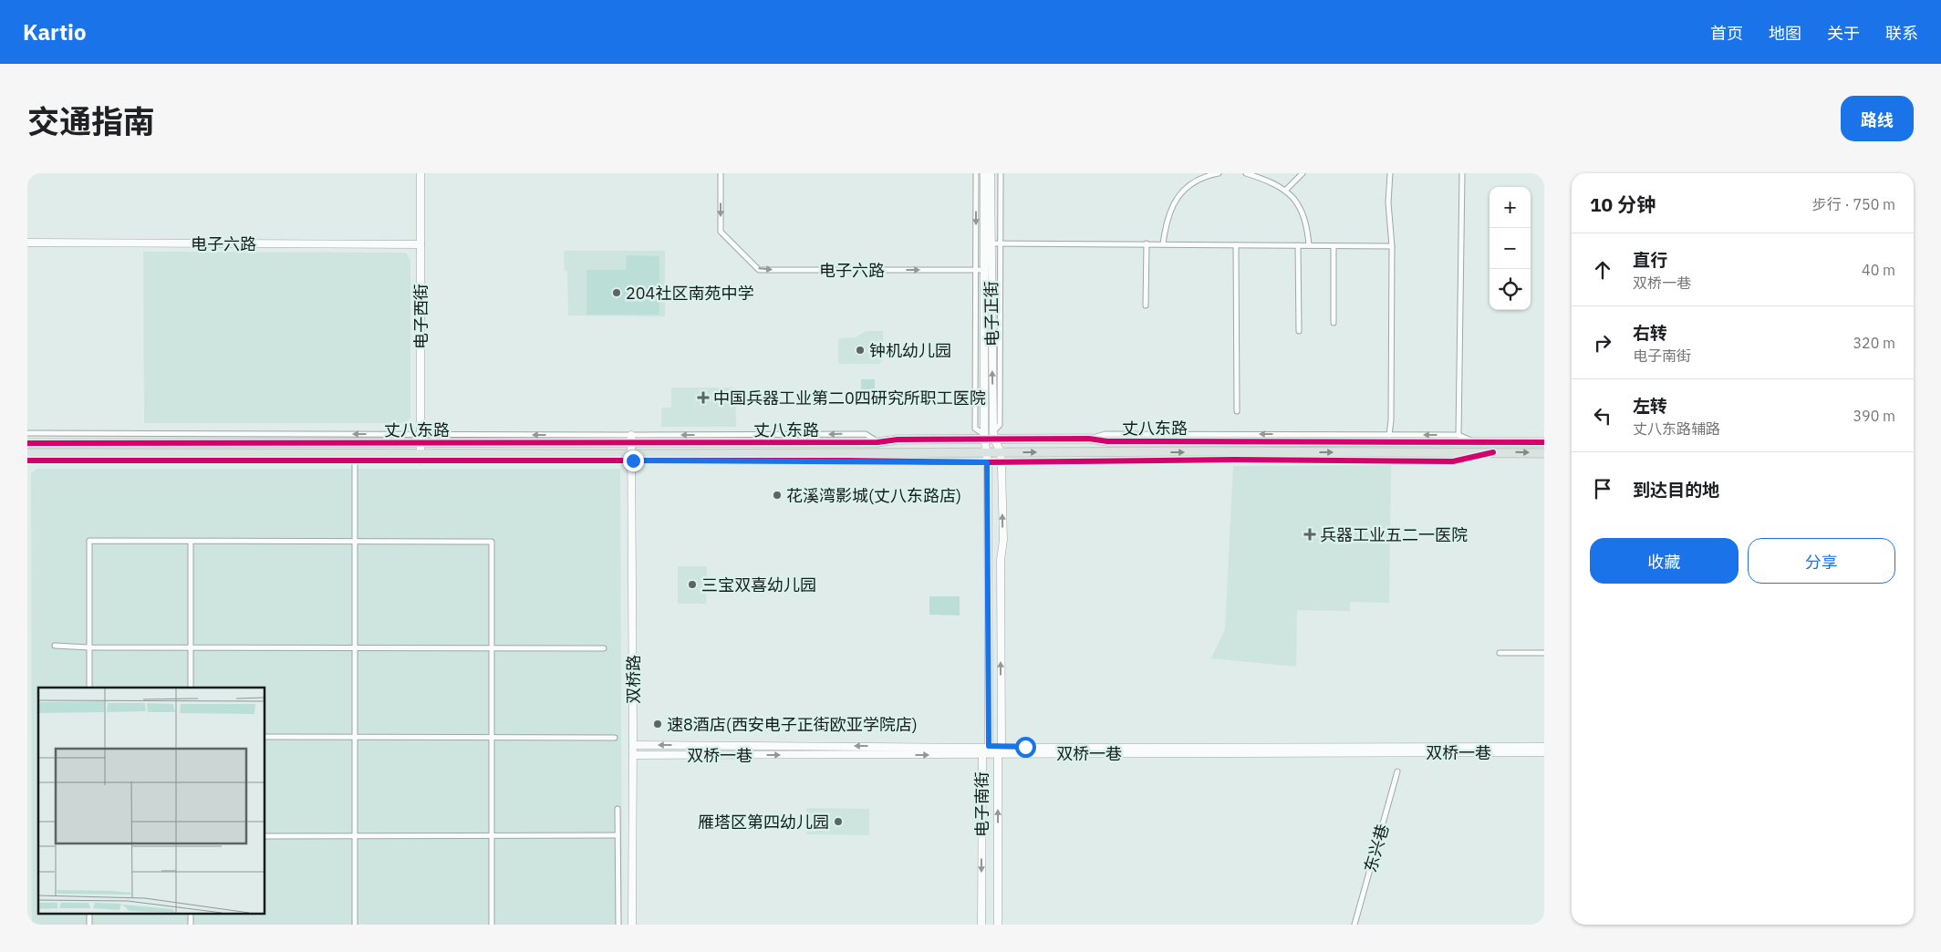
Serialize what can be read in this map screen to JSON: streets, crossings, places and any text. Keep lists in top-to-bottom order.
{
  "streets": {
    "main road": ["丈八东路"],
    "street": [
      "电子六路",
      "电子正街",
      "电子西街",
      "双桥路",
      "双桥一巷",
      "电子南街",
      "东兴巷"
    ]
  },
  "crossings": [
    ["电子六路", "电子正街"],
    ["电子六路", "电子西街"],
    ["电子正街", "丈八东路"],
    ["电子正街", "电子南街"],
    ["电子西街", "丈八东路"],
    ["丈八东路", "双桥路"],
    ["丈八东路", "电子南街"],
    ["双桥路", "双桥一巷"],
    ["双桥一巷", "电子南街"]
  ],
  "one_way": ["电子六路"],
  "places": {
    "other": [
      "204社区南苑中学",
      "钟机幼儿园",
      "花溪湾影城(丈八东路店)",
      "三宝双喜幼儿园",
      "速8酒店(西安电子正街欧亚学院店)",
      "雁塔区第四幼儿园"
    ],
    "health": ["中国兵器工业第二0四研究所职工医院", "兵器工业五二一医院"]
  },
  "page": {
    "header": "Kartio",
    "nav": [
      "首页",
      "地图",
      "关于",
      "联系"
    ],
    "title": "交通指南",
    "buttons": [
      "路线",
      ["收藏", "分享"]
    ],
    "heading": ["10 分钟", "步行 · 750 m"],
    "map_buttons": ["+", "−"],
    "list": [
      ["直行", "双桥一巷", "40 m"],
      ["右转", "电子南街", "320 m"],
      ["左转", "丈八东路辅路", "390 m"],
      "到达目的地"
    ]
  }
}
